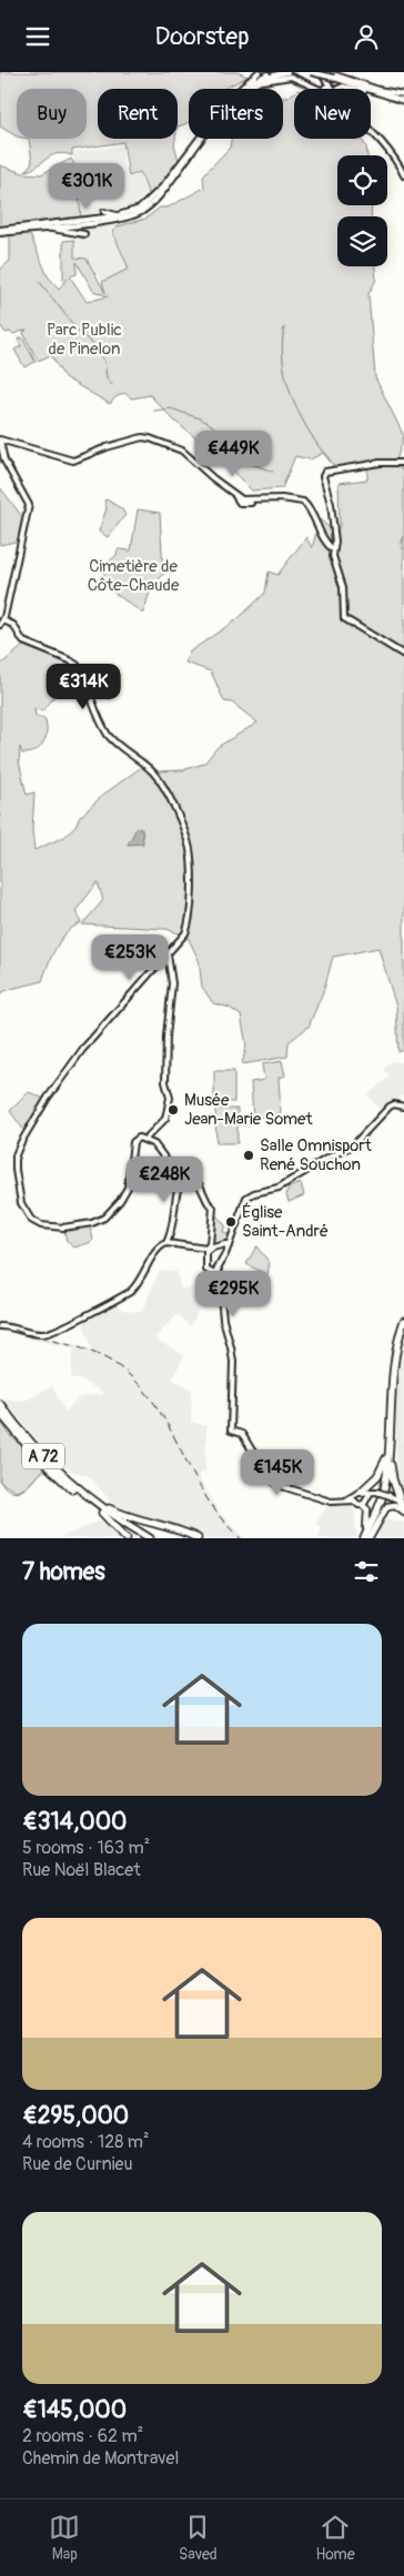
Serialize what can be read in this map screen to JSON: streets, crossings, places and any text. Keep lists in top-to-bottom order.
{
  "streets": {
    "highway": ["A 72"]
  },
  "parks": ["Parc Public de Pinelon", "Cimetière de Côte-Chaude"],
  "places": ["Musée Jean-Marie Somet", "Salle Omnisport René Souchon", "Église Saint-André"],
  "page": {
    "header": "Doorstep",
    "chip": [
      "Buy",
      "Rent",
      "Filters",
      "New"
    ],
    "price": [
      "€301K",
      "€449K",
      "€314K",
      "€253K",
      "€248K",
      "€295K",
      "€145K"
    ],
    "heading": "7 homes",
    "list": [
      {
        "name": "€314,000",
        "note": "5 rooms · 163 m² · Rue Noël Blacet"
      },
      {
        "name": "€295,000",
        "note": "4 rooms · 128 m² · Rue de Curnieu"
      },
      {
        "name": "€145,000",
        "note": "2 rooms · 62 m² · Chemin de Montravel"
      }
    ],
    "tabs": ["Map", "Saved", "Home"]
  }
}
